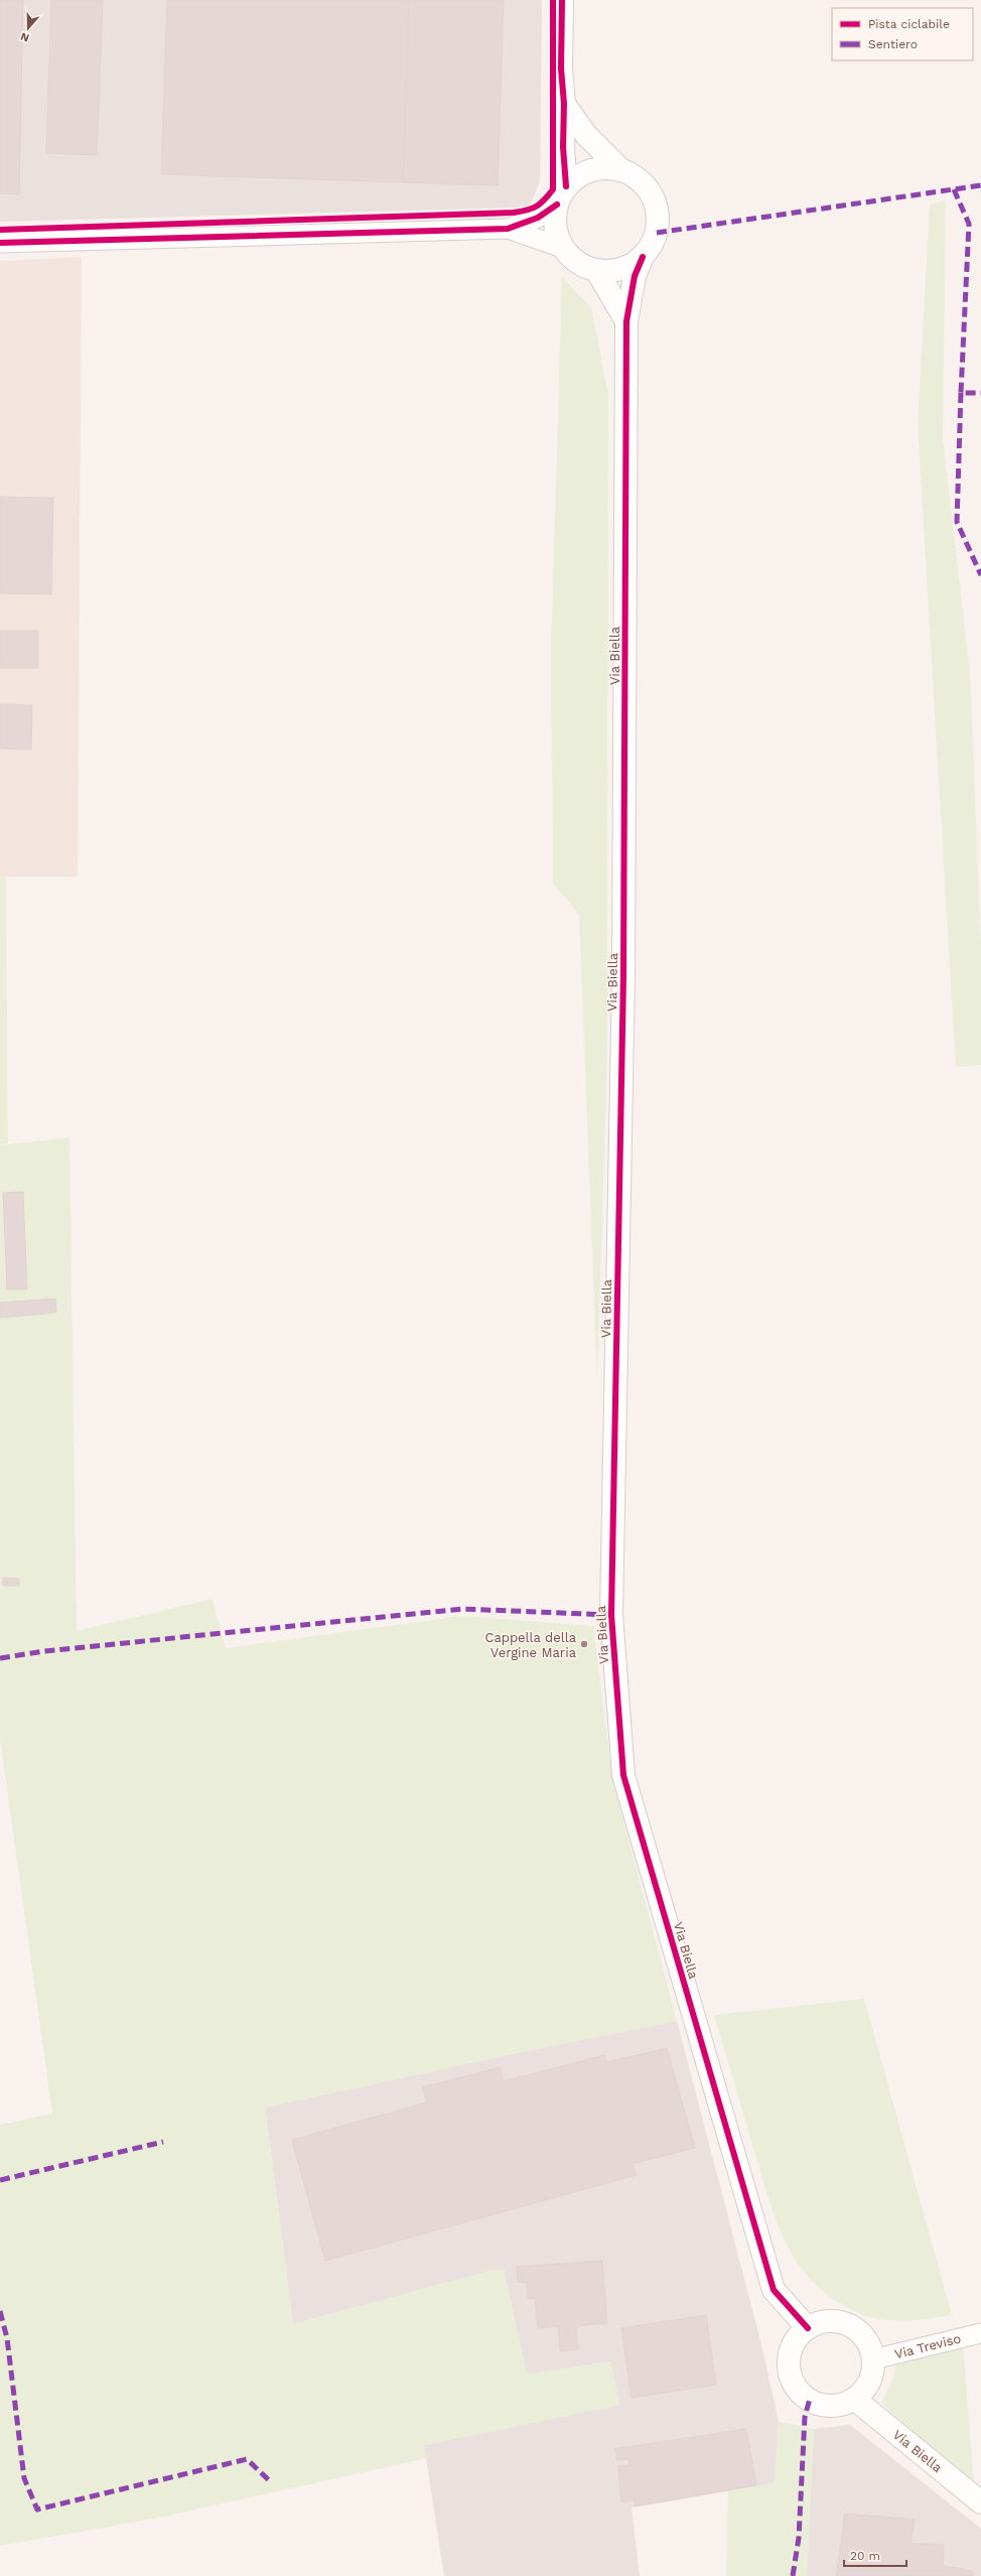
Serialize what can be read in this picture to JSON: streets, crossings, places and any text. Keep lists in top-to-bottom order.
{
  "streets": {
    "street": ["Via Biella", "Via Treviso"]
  },
  "crossings": [
    ["Via Biella", "Via Treviso"]
  ],
  "places": ["Cappella della Vergine Maria"],
  "legend": ["Pista ciclabile", "Sentiero"],
  "scale_bar": "20 m",
  "north": "bottom"
}
